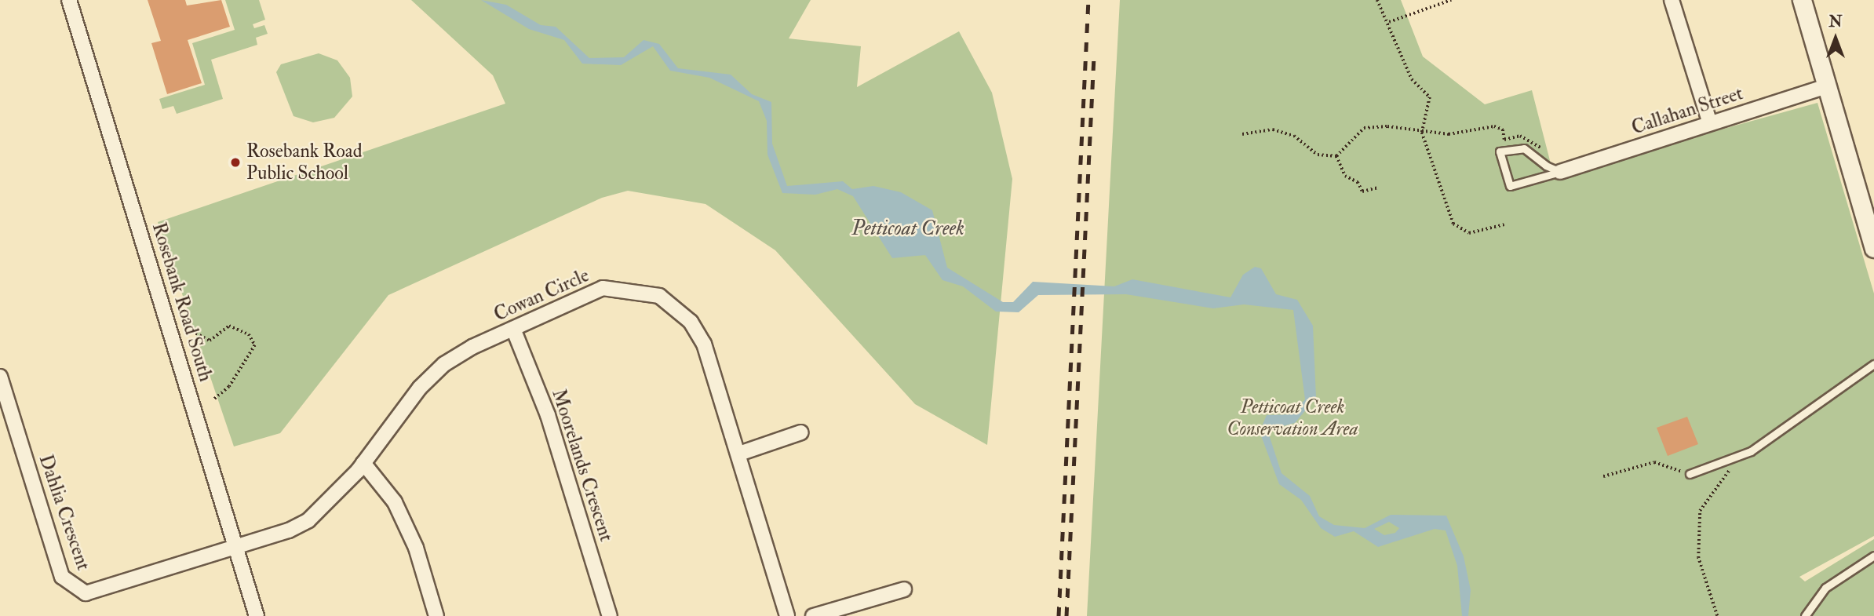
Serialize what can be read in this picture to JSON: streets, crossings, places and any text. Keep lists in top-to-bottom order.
{
  "streets": {
    "street": [
      "Callahan Street",
      "Cowan Circle",
      "Rosebank Road South",
      "Moorelands Crescent",
      "Dahlia Crescent"
    ]
  },
  "crossings": [
    ["Cowan Circle", "Rosebank Road South"],
    ["Cowan Circle", "Moorelands Crescent"],
    ["Cowan Circle", "Dahlia Crescent"],
    ["Rosebank Road South", "Dahlia Crescent"]
  ],
  "water": ["Petticoat Creek"],
  "parks": ["Petticoat Creek Conservation Area"],
  "places": ["Rosebank Road Public School"],
  "north": "top"
}
